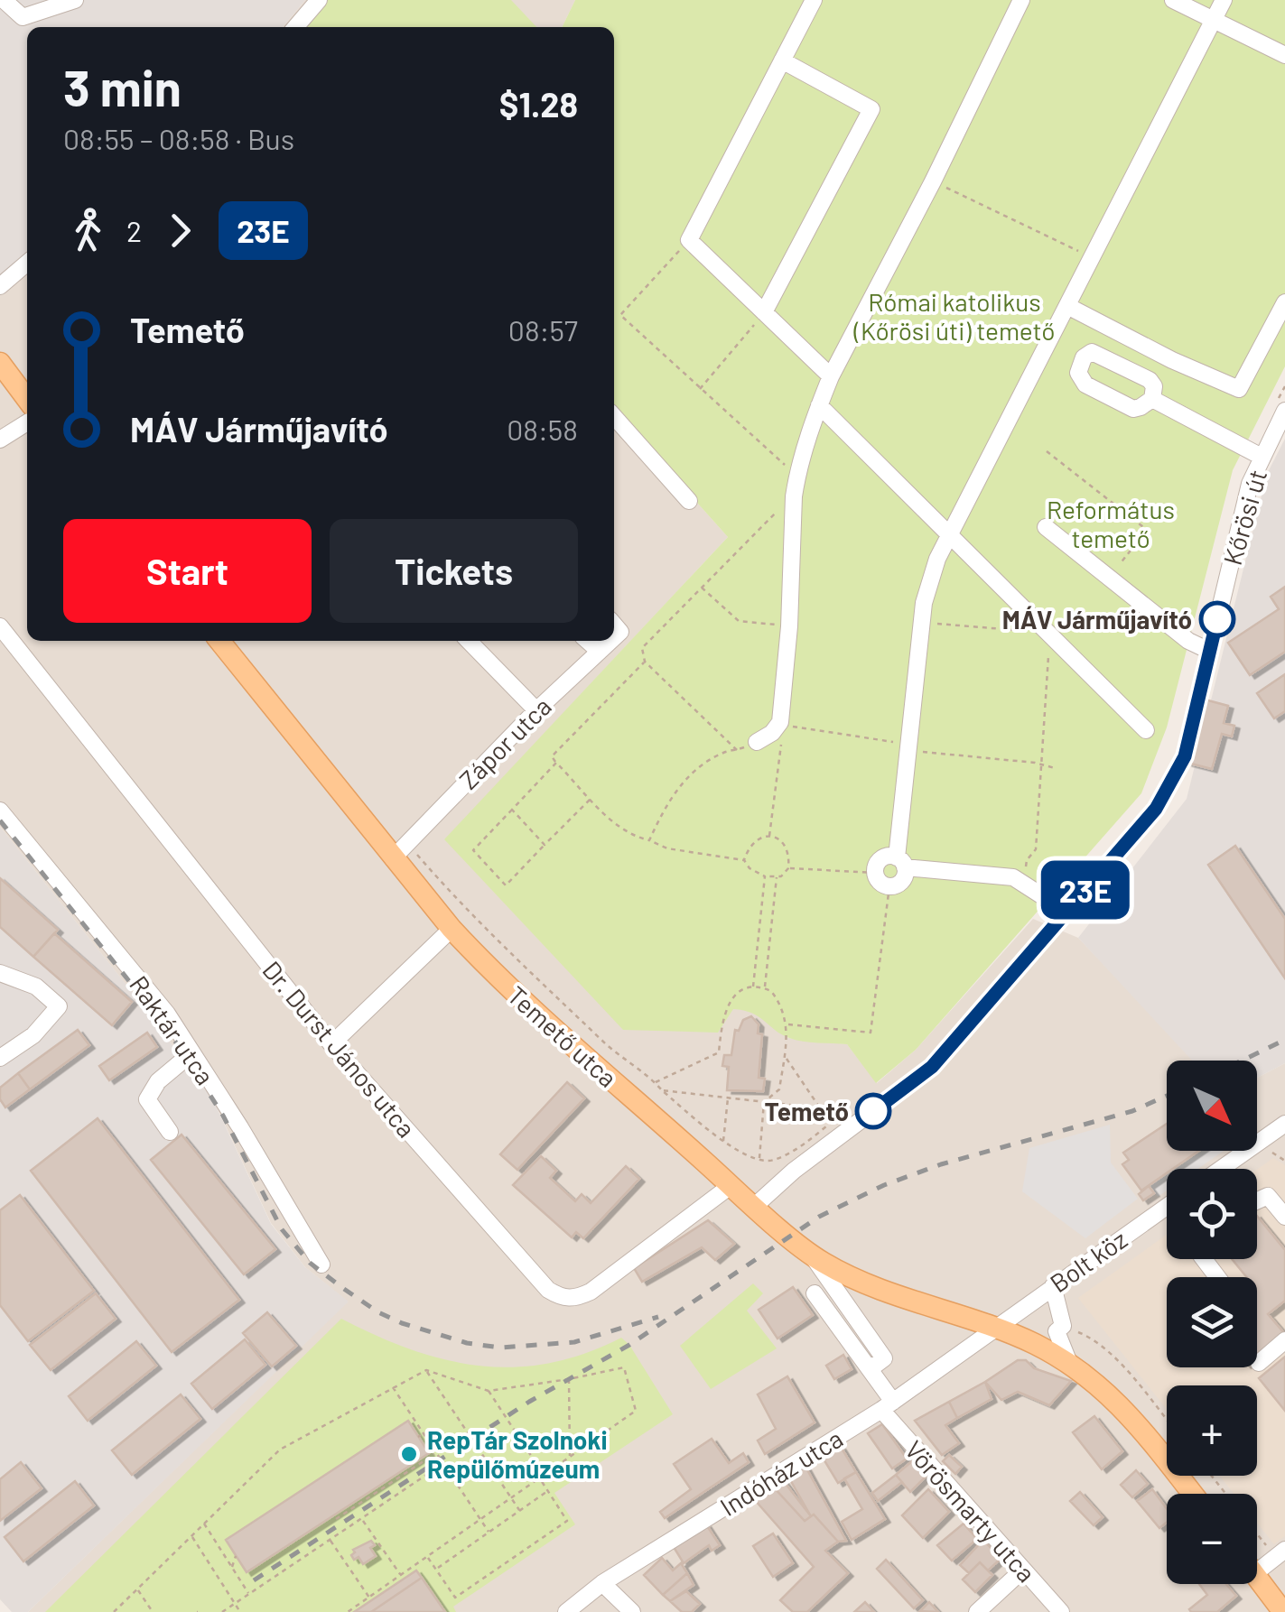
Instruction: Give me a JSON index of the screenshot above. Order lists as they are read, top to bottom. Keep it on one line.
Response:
{"streets":{"main road":["Temető utca"],"street":["Kőrösi út","Zápor utca","Raktár utca","Dr. Durst János utca","Bolt köz","Indóház utca","Vörösmarty utca"]},"crossings":[["Kőrösi út","Temető utca"],["Zápor utca","Temető utca"],["Temető utca","Dr. Durst János utca"],["Temető utca","Bolt köz"],["Temető utca","Indóház utca"],["Bolt köz","Indóház utca"],["Indóház utca","Vörösmarty utca"]],"parks":["Római katolikus (Kőrösi úti) temető","Református temető"],"places":["MÁV Járműjavító","Temető","RepTár Szolnoki Repülőmúzeum"],"lines":["bus line 23E"],"north":"bottom right","page":{"on_map":"23E","heading":["3 min","08:55 – 08:58 · Bus","$1.28"],"legs":["2","23E"],"list":[{"name":"Temető","value":"08:57"},{"name":"MÁV Járműjavító","value":"08:58"}],"buttons":["Start","Tickets"],"map_buttons":["+","−"]}}
